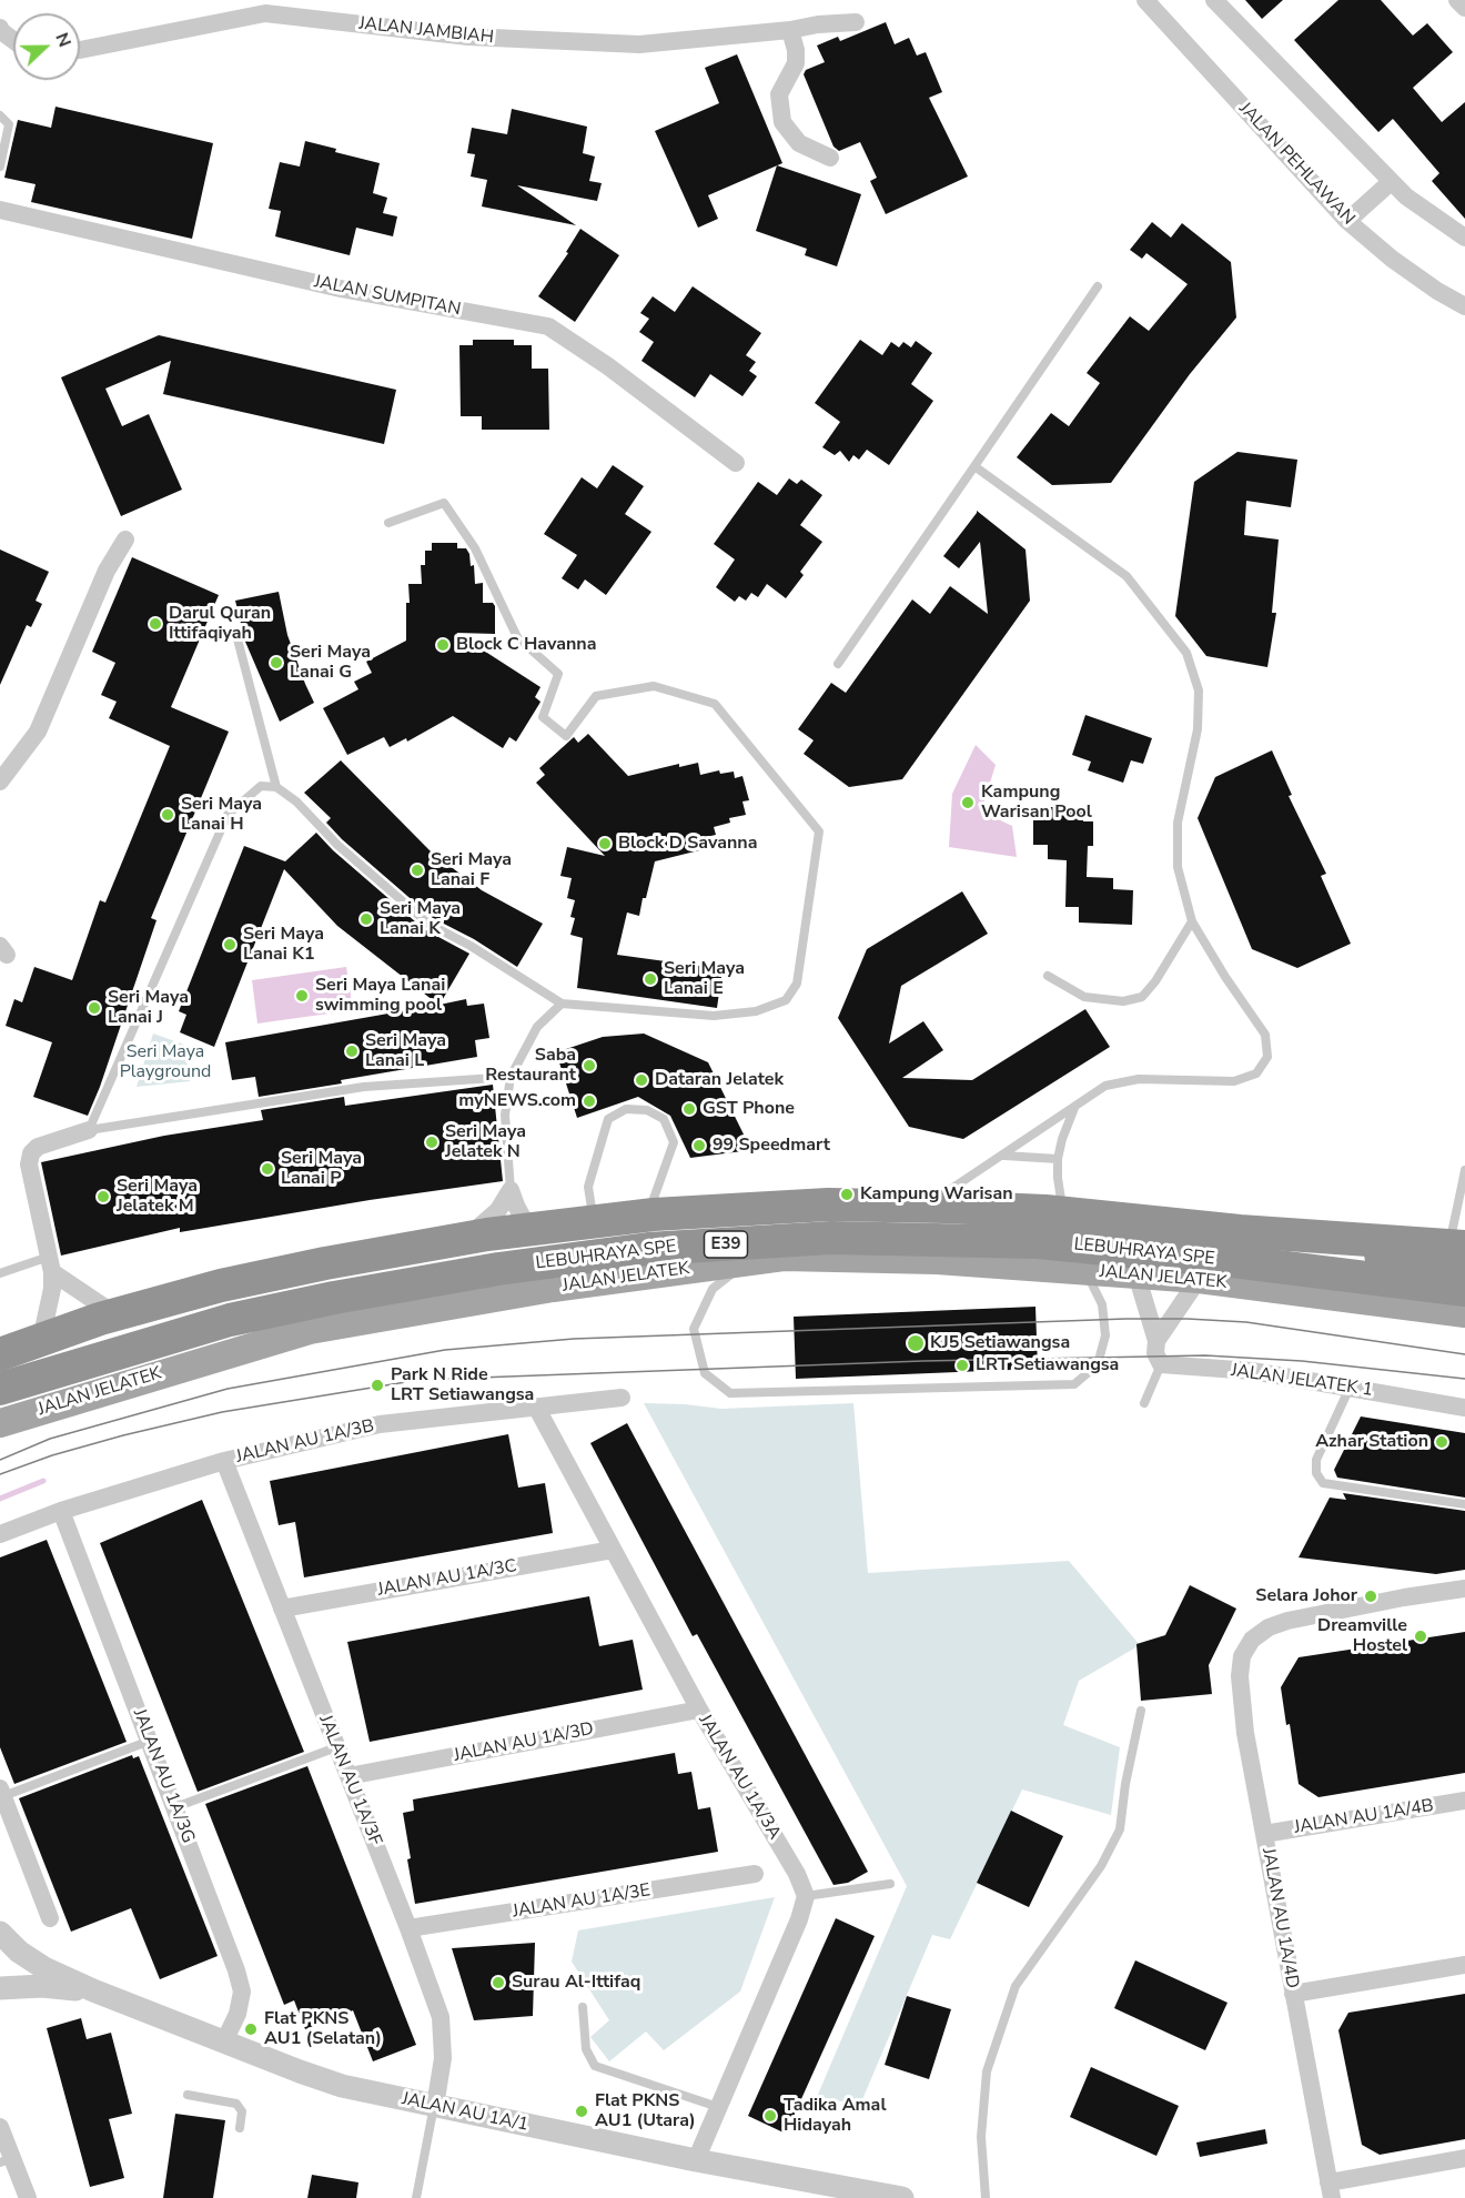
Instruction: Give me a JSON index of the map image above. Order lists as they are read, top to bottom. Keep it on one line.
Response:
{"streets":{"highway":["E39","LEBUHRAYA SPE"],"main road":["JALAN JELATEK"],"street":["JALAN JAMBIAH","JALAN PEHLAWAN","JALAN SUMPITAN","JALAN JELATEK 1","JALAN AU 1A/3B","JALAN AU 1A/3C","JALAN AU 1A/3D","JALAN AU 1A/3G","JALAN AU 1A/3A","JALAN AU 1A/3F","JALAN AU 1A/4B","JALAN AU 1A/3E","JALAN AU 1A/4D","JALAN AU 1A/1"]},"crossings":[["JALAN AU 1A/3B","JALAN AU 1A/3G"],["JALAN AU 1A/3B","JALAN AU 1A/3A"],["JALAN AU 1A/3B","JALAN AU 1A/3F"],["JALAN AU 1A/3C","JALAN AU 1A/3A"],["JALAN AU 1A/3C","JALAN AU 1A/3F"],["JALAN AU 1A/3D","JALAN AU 1A/3A"],["JALAN AU 1A/3D","JALAN AU 1A/3F"],["JALAN AU 1A/3G","JALAN AU 1A/1"],["JALAN AU 1A/3F","JALAN AU 1A/3E"],["JALAN AU 1A/3F","JALAN AU 1A/1"],["JALAN AU 1A/4B","JALAN AU 1A/4D"]],"parks":["Seri Maya Playground"],"places":["Darul Quran Ittifaqiyah","Block C Havanna","Seri Maya Lanai G","Kampung Warisan Pool","Seri Maya Lanai H","Block D Savanna","Seri Maya Lanai F","Seri Maya Lanai K","Seri Maya Lanai K1","Seri Maya Lanai E","Seri Maya Lanai swimming pool","Seri Maya Lanai J","Seri Maya Lanai L","Saba Restaurant","Dataran Jelatek","myNEWS.com","GST Phone","Seri Maya Jelatek N","99 Speedmart","Seri Maya Lanai P","Kampung Warisan","Seri Maya Jelatek M","KJ5 Setiawangsa","LRT Setiawangsa","Park N Ride LRT Setiawangsa","Azhar Station","Selara Johor","Dreamville Hostel","Surau Al-Ittifaq","Flat PKNS AU1 (Selatan)","Flat PKNS AU1 (Utara)","Tadika Amal Hidayah"],"north":"right"}
